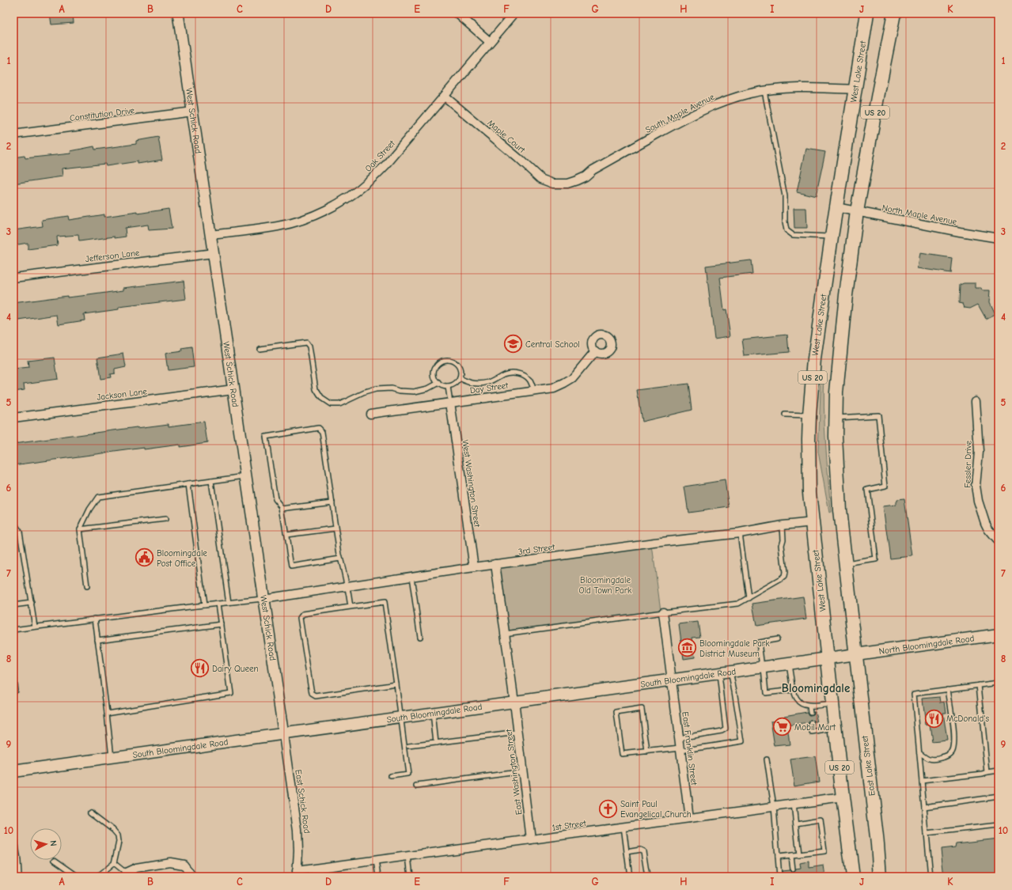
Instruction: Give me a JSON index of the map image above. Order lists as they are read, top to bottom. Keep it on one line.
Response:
{"streets":{"main road":["West Lake Street","US 20","North Bloomingdale Road","South Bloomingdale Road","East Lake Street"],"street":["South Maple Avenue","Constitution Drive","West Schick Road","Maple Court","Oak Street","North Maple Avenue","Jefferson Lane","Day Street","Jackson Lane","Fessler Drive","West Washington Street","3rd Street","East Franklin Street","East Washington Street","East Schick Road","1st Street"]},"crossings":[["West Lake Street","US 20"],["West Lake Street","South Maple Avenue"],["West Lake Street","North Maple Avenue"],["West Lake Street","3rd Street"],["West Lake Street","South Bloomingdale Road"],["US 20","North Maple Avenue"],["US 20","North Bloomingdale Road"],["US 20","South Bloomingdale Road"],["US 20","East Lake Street"],["US 20","1st Street"],["South Maple Avenue","Maple Court"],["Constitution Drive","West Schick Road"],["West Schick Road","Oak Street"],["West Schick Road","Jefferson Lane"],["West Schick Road","Jackson Lane"],["West Schick Road","3rd Street"],["West Schick Road","South Bloomingdale Road"],["West Schick Road","East Schick Road"],["Maple Court","Oak Street"],["Day Street","West Washington Street"],["West Washington Street","3rd Street"],["North Bloomingdale Road","South Bloomingdale Road"],["North Bloomingdale Road","East Lake Street"],["South Bloomingdale Road","East Franklin Street"],["South Bloomingdale Road","East Lake Street"],["South Bloomingdale Road","East Washington Street"],["South Bloomingdale Road","East Schick Road"],["East Franklin Street","1st Street"],["East Washington Street","1st Street"],["East Schick Road","1st Street"]],"districts":["Bloomingdale"],"parks":["Bloomingdale Old Town Park"],"places":{"school or university":["Central School"],"public building":["Bloomingdale Post Office"],"museum":["Bloomingdale Park District Museum"],"restaurant":["Dairy Queen","McDonald's"],"supermarket":["Mobil Mart"],"church":["Saint Paul Evangelical Church"]},"north":"right","grid":{"columns":["A","B","C","D","E","F","G","H","I","J","K"],"rows":["1","2","3","4","5","6","7","8","9","10"]}}
